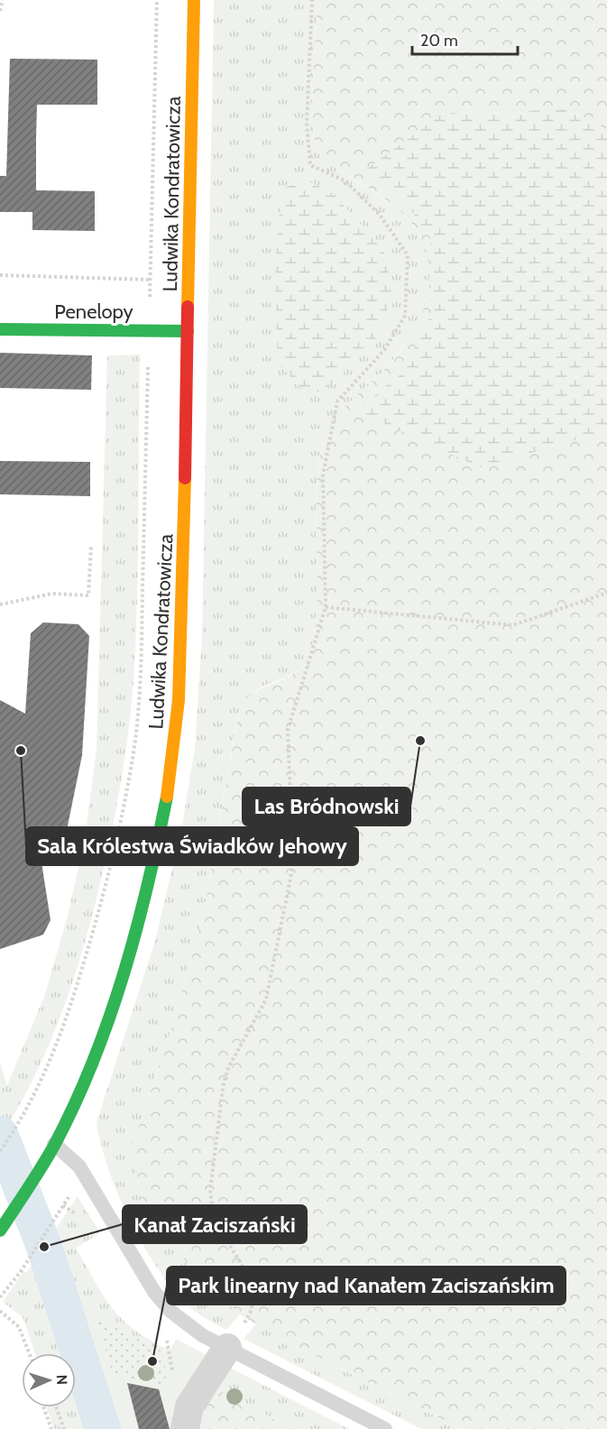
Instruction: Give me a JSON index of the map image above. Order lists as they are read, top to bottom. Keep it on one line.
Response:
{"streets":{"main road":["Ludwika Kondratowicza","Penelopy"]},"crossings":[["Ludwika Kondratowicza","Penelopy"]],"places":["Las Bródnowski","Sala Królestwa Świadków Jehowy","Kanał Zaciszański","Park linearny nad Kanałem Zaciszańskim"],"scale_bar":"20 m","north":"right"}
